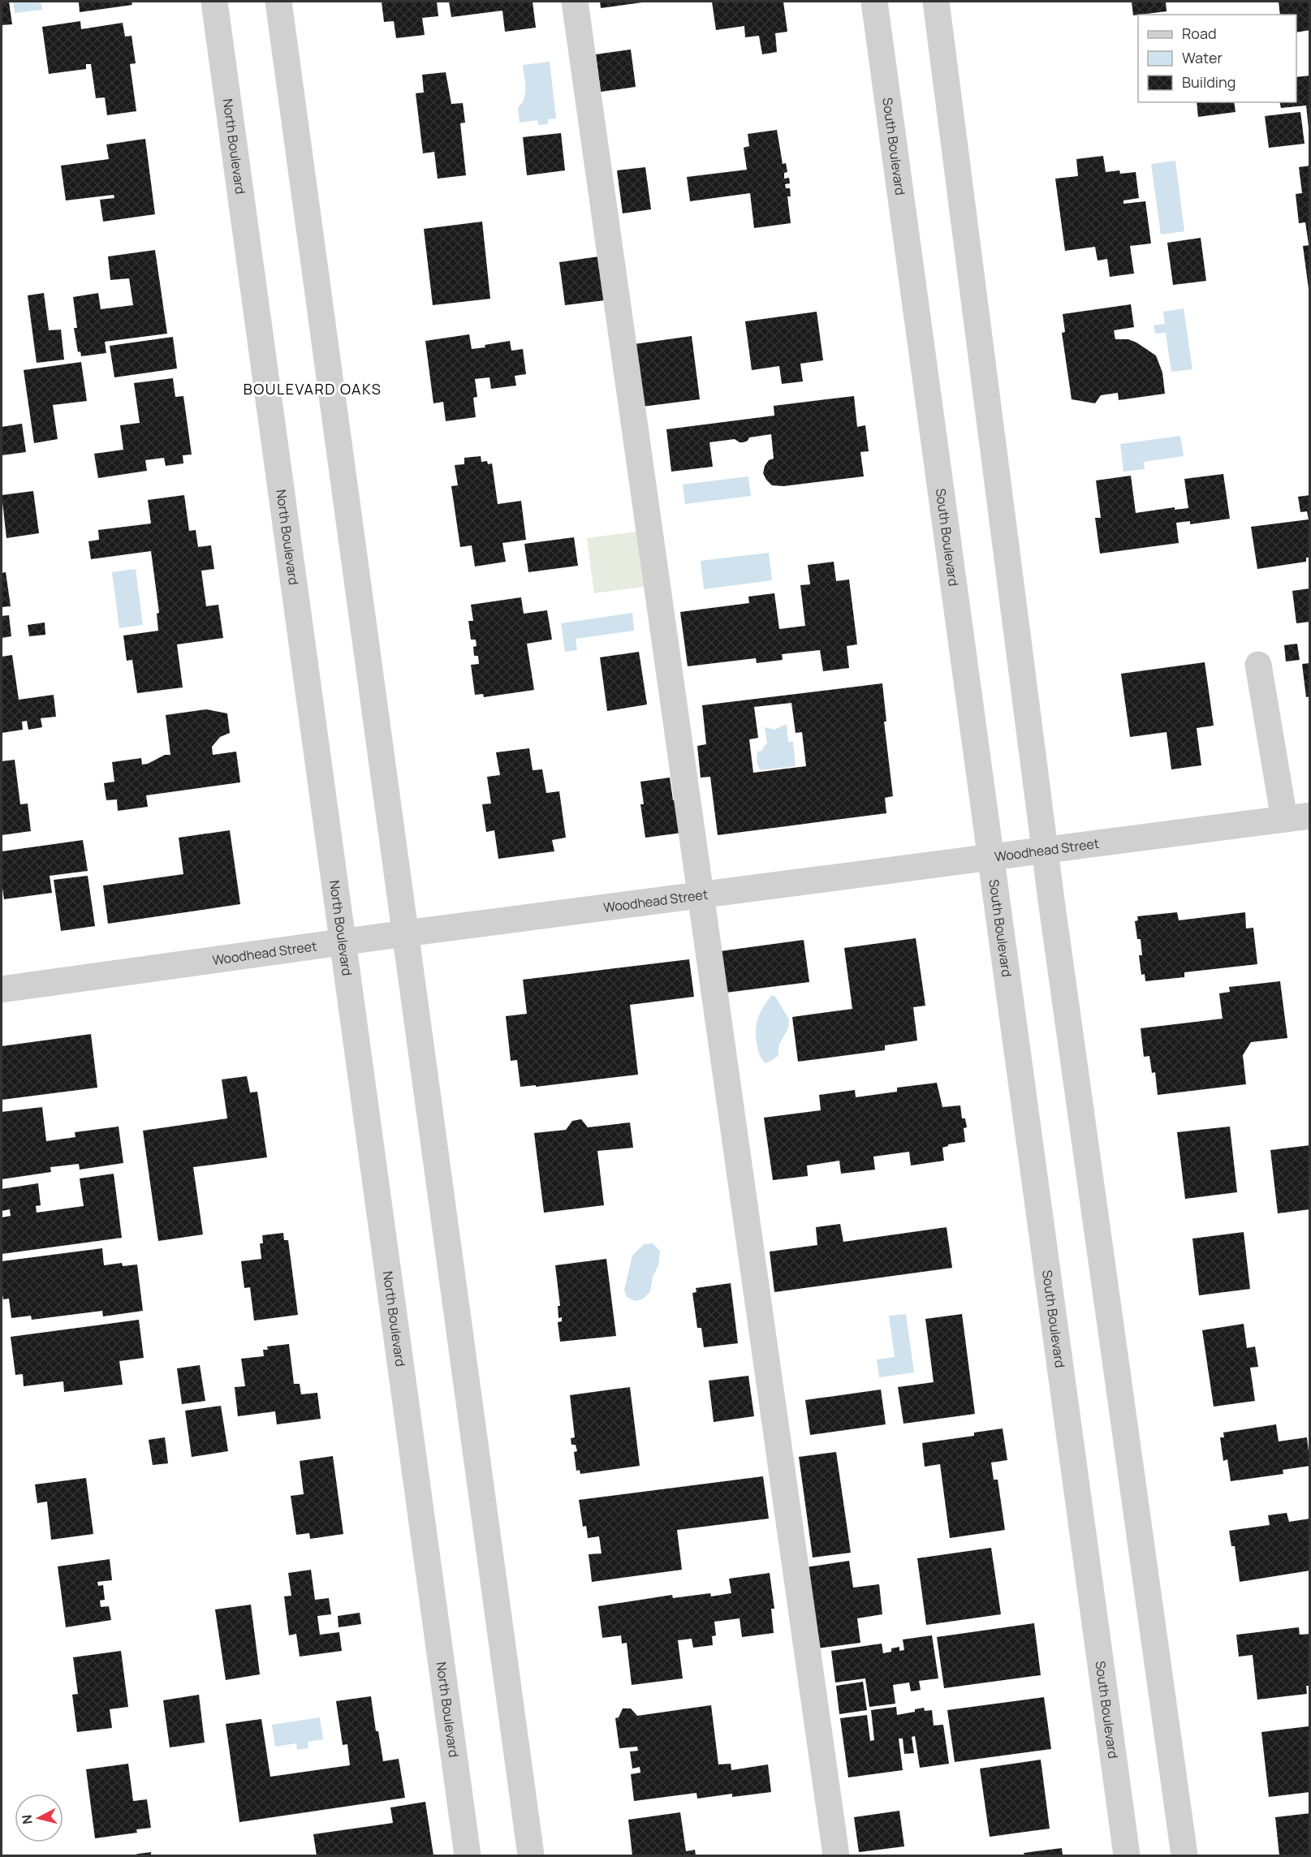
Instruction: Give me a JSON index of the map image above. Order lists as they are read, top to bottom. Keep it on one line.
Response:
{"streets":{"street":["North Boulevard","South Boulevard","Woodhead Street"]},"crossings":[["North Boulevard","Woodhead Street"],["South Boulevard","Woodhead Street"]],"districts":["BOULEVARD OAKS"],"legend":["Road","Water","Building"],"north":"left"}
